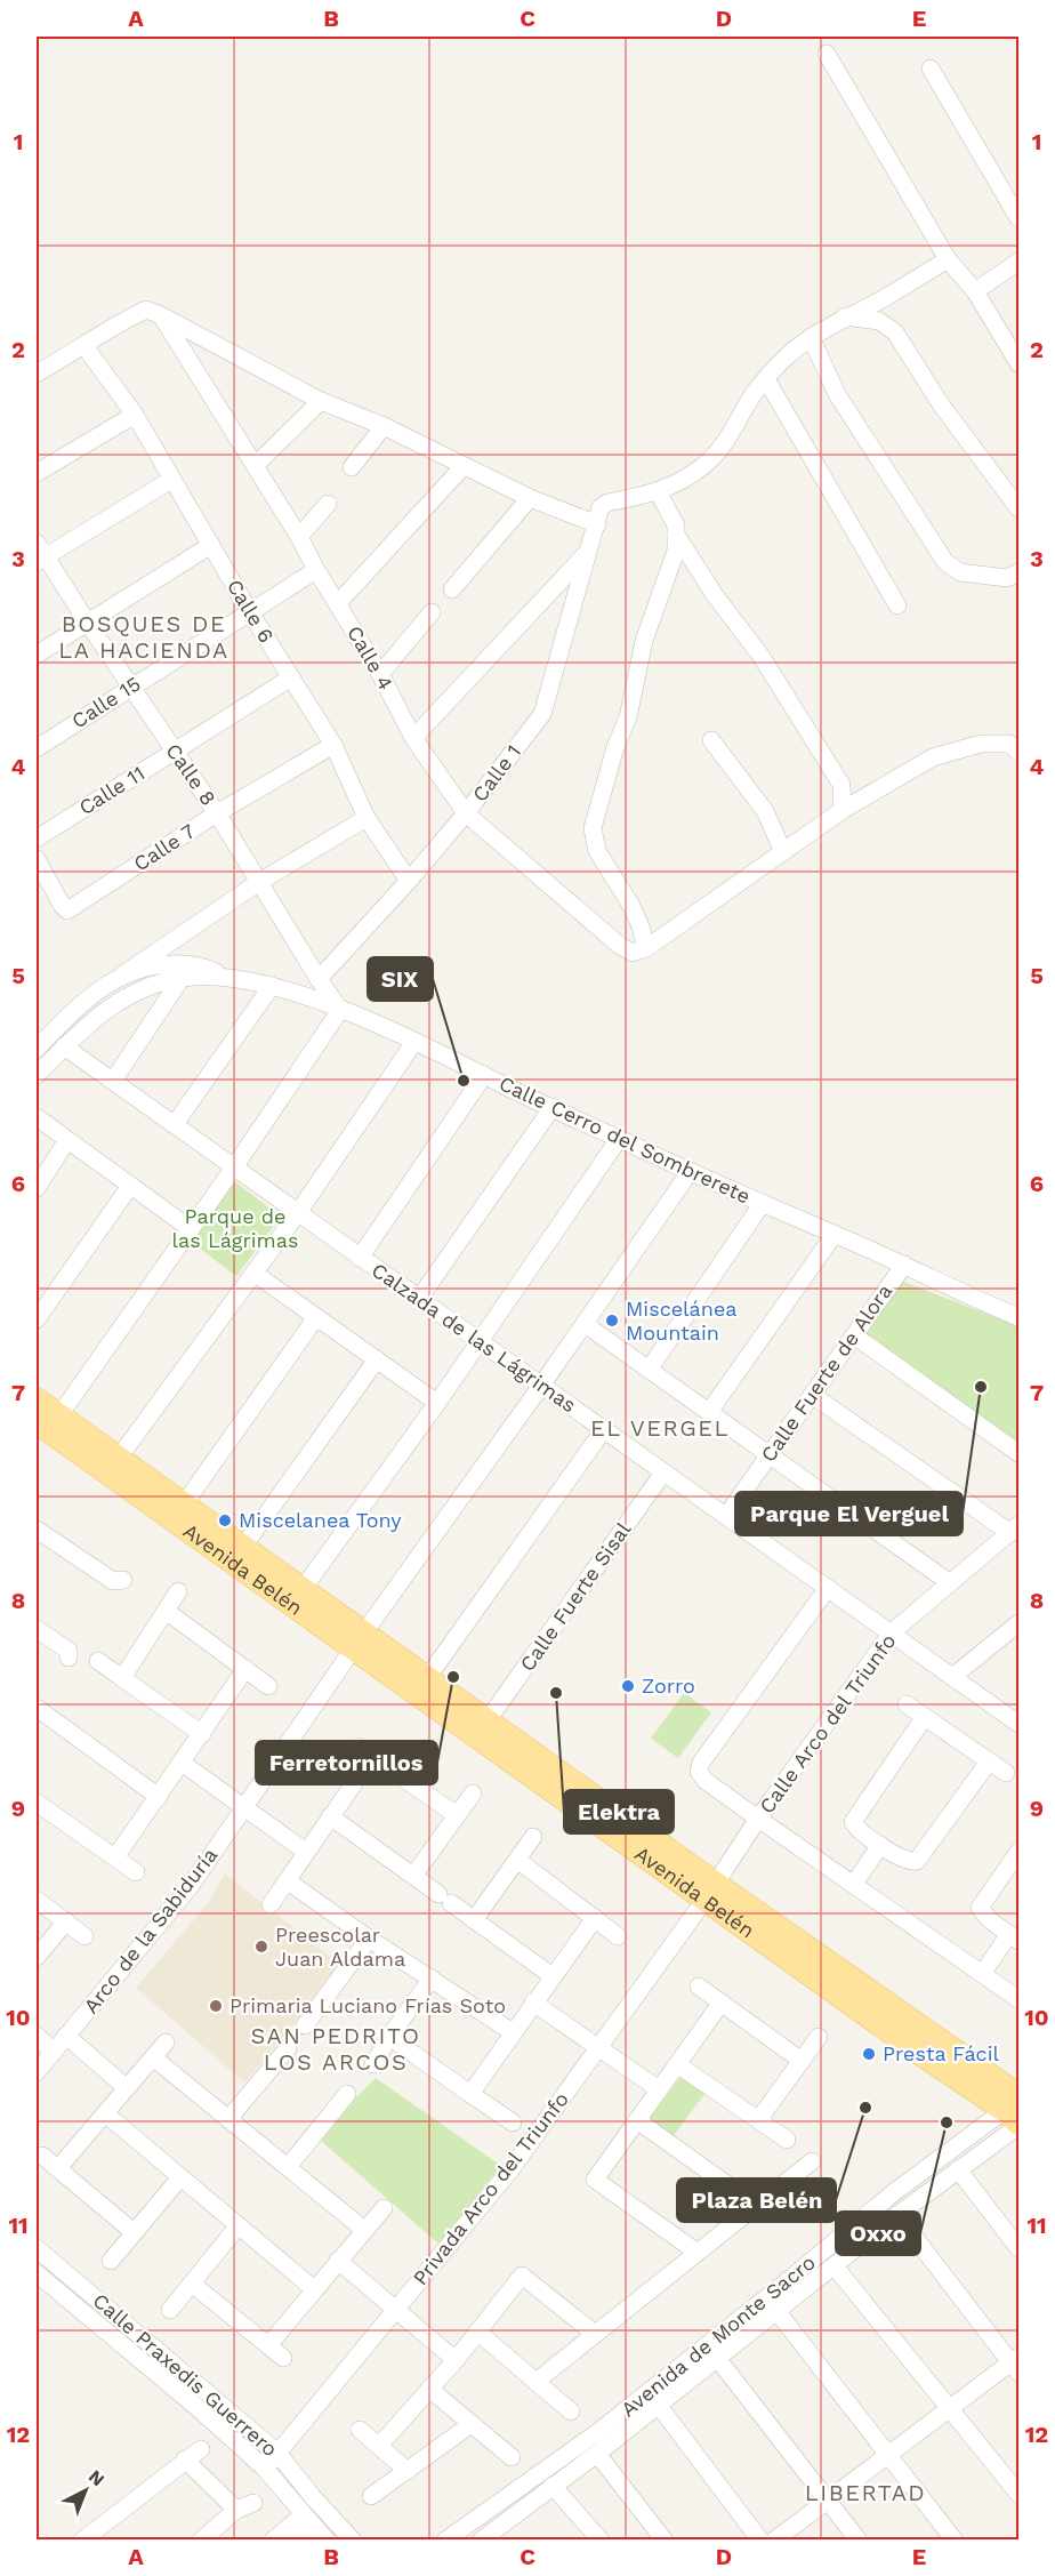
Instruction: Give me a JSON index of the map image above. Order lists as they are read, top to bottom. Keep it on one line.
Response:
{"streets":{"main road":["Avenida Belén"],"street":["Calle 6","Calle 4","Calle 15","Calle 1","Calle 8","Calle 11","Calle 7","Calle Cerro del Sombrerete","Calzada de las Lágrimas","Calle Fuerte de Alora","Calle Fuerte Sisal","Calle Arco del Triunfo","Arco de la Sabiduría","Privada Arco del Triunfo","Avenida de Monte Sacro","Calle Praxedis Guerrero"]},"crossings":[["Calle 6","Calle 15"],["Calle 6","Calle 1"],["Calle 6","Calle 11"],["Calle 6","Calle 7"],["Calle 4","Calle 15"],["Calle 4","Calle 1"],["Calle 15","Calle 8"],["Calle 1","Calle 8"],["Calle 8","Calle 11"],["Calle 8","Calle 7"],["Calle 8","Calle Cerro del Sombrerete"],["Calle Cerro del Sombrerete","Calzada de las Lágrimas"],["Calle Cerro del Sombrerete","Calle Fuerte de Alora"],["Calle Cerro del Sombrerete","Arco de la Sabiduría"],["Calzada de las Lágrimas","Calle Fuerte de Alora"],["Calzada de las Lágrimas","Calle Fuerte Sisal"],["Calzada de las Lágrimas","Calle Arco del Triunfo"],["Calzada de las Lágrimas","Arco de la Sabiduría"],["Avenida Belén","Calle Fuerte Sisal"],["Avenida Belén","Calle Arco del Triunfo"],["Avenida Belén","Arco de la Sabiduría"],["Avenida Belén","Privada Arco del Triunfo"],["Avenida Belén","Avenida de Monte Sacro"],["Calle Arco del Triunfo","Privada Arco del Triunfo"],["Privada Arco del Triunfo","Calle Praxedis Guerrero"]],"districts":["BOSQUES DE LA HACIENDA","EL VERGEL","SAN PEDRITO LOS ARCOS","LIBERTAD"],"parks":["Parque de las Lágrimas"],"places":["SIX","Miscelánea Mountain","Parque El Verguel","Miscelanea Tony","Ferretornillos","Zorro","Elektra","Preescolar Juan Aldama","Primaria Luciano Frías Soto","Presta Fácil","Plaza Belén","Oxxo"],"north":"top right","grid":{"columns":["A","B","C","D","E"],"rows":["1","2","3","4","5","6","7","8","9","10","11","12"]}}
